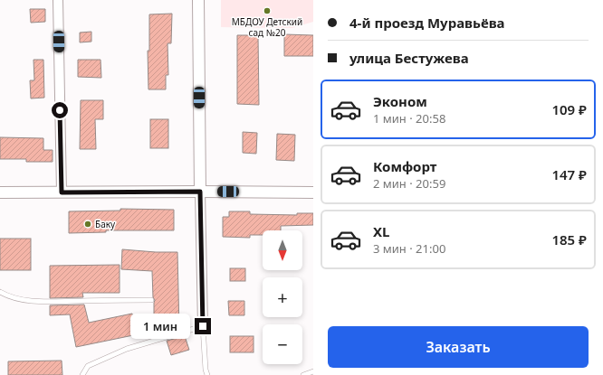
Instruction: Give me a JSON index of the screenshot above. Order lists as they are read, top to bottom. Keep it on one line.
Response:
{"places":["МБДОУ Детский сад №20","Баку"],"north":"bottom","page":{"banner":["4-й проезд Муравьёва","улица Бестужева"],"list":[{"name":"Эконом","note":"1 мин · 20:58","value":"109 ₽"},{"name":"Комфорт","note":"2 мин · 20:59","value":"147 ₽"},{"name":"XL","note":"3 мин · 21:00","value":"185 ₽"}],"map_buttons":["+","−"],"bubble":"1 мин","buttons":"Заказать"}}
